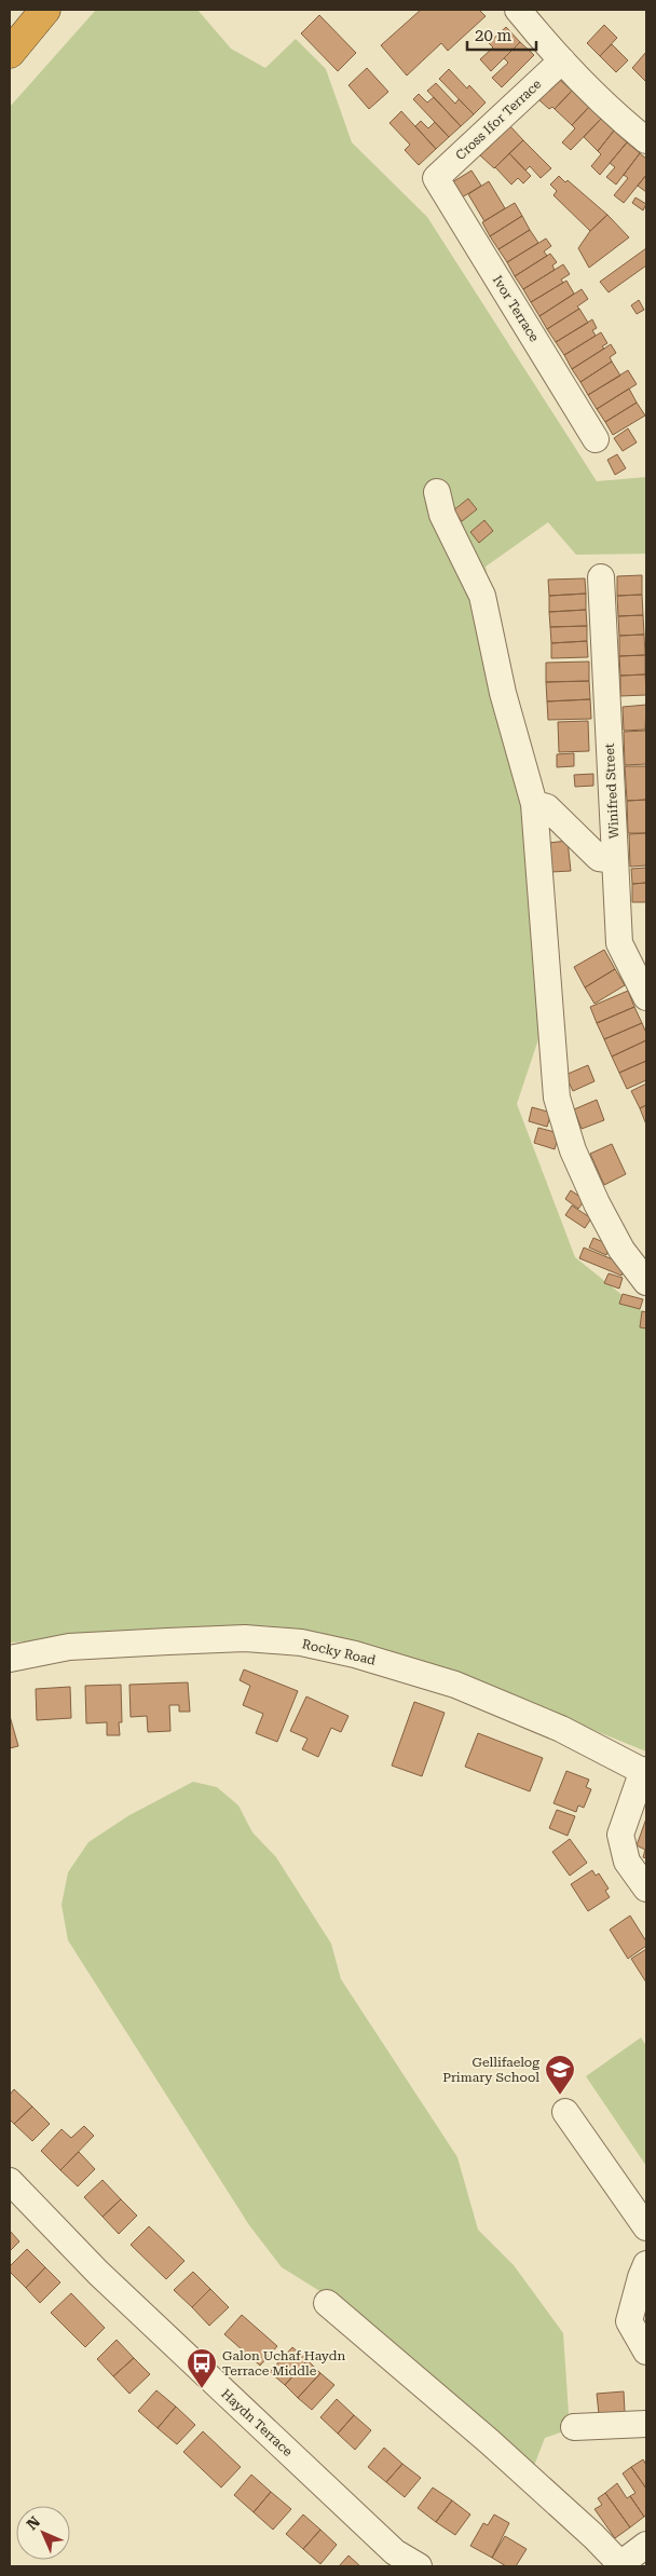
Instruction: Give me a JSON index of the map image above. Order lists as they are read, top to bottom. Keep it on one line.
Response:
{"streets":{"street":["Cross Ifor Terrace","Ivor Terrace","Winifred Street","Rocky Road","Haydn Terrace"]},"crossings":[["Cross Ifor Terrace","Ivor Terrace"]],"places":{"school or university":["Gellifaelog Primary School"],"bus stop":["Galon Uchaf Haydn Terrace Middle"]},"scale_bar":"20 m","north":"top left"}
